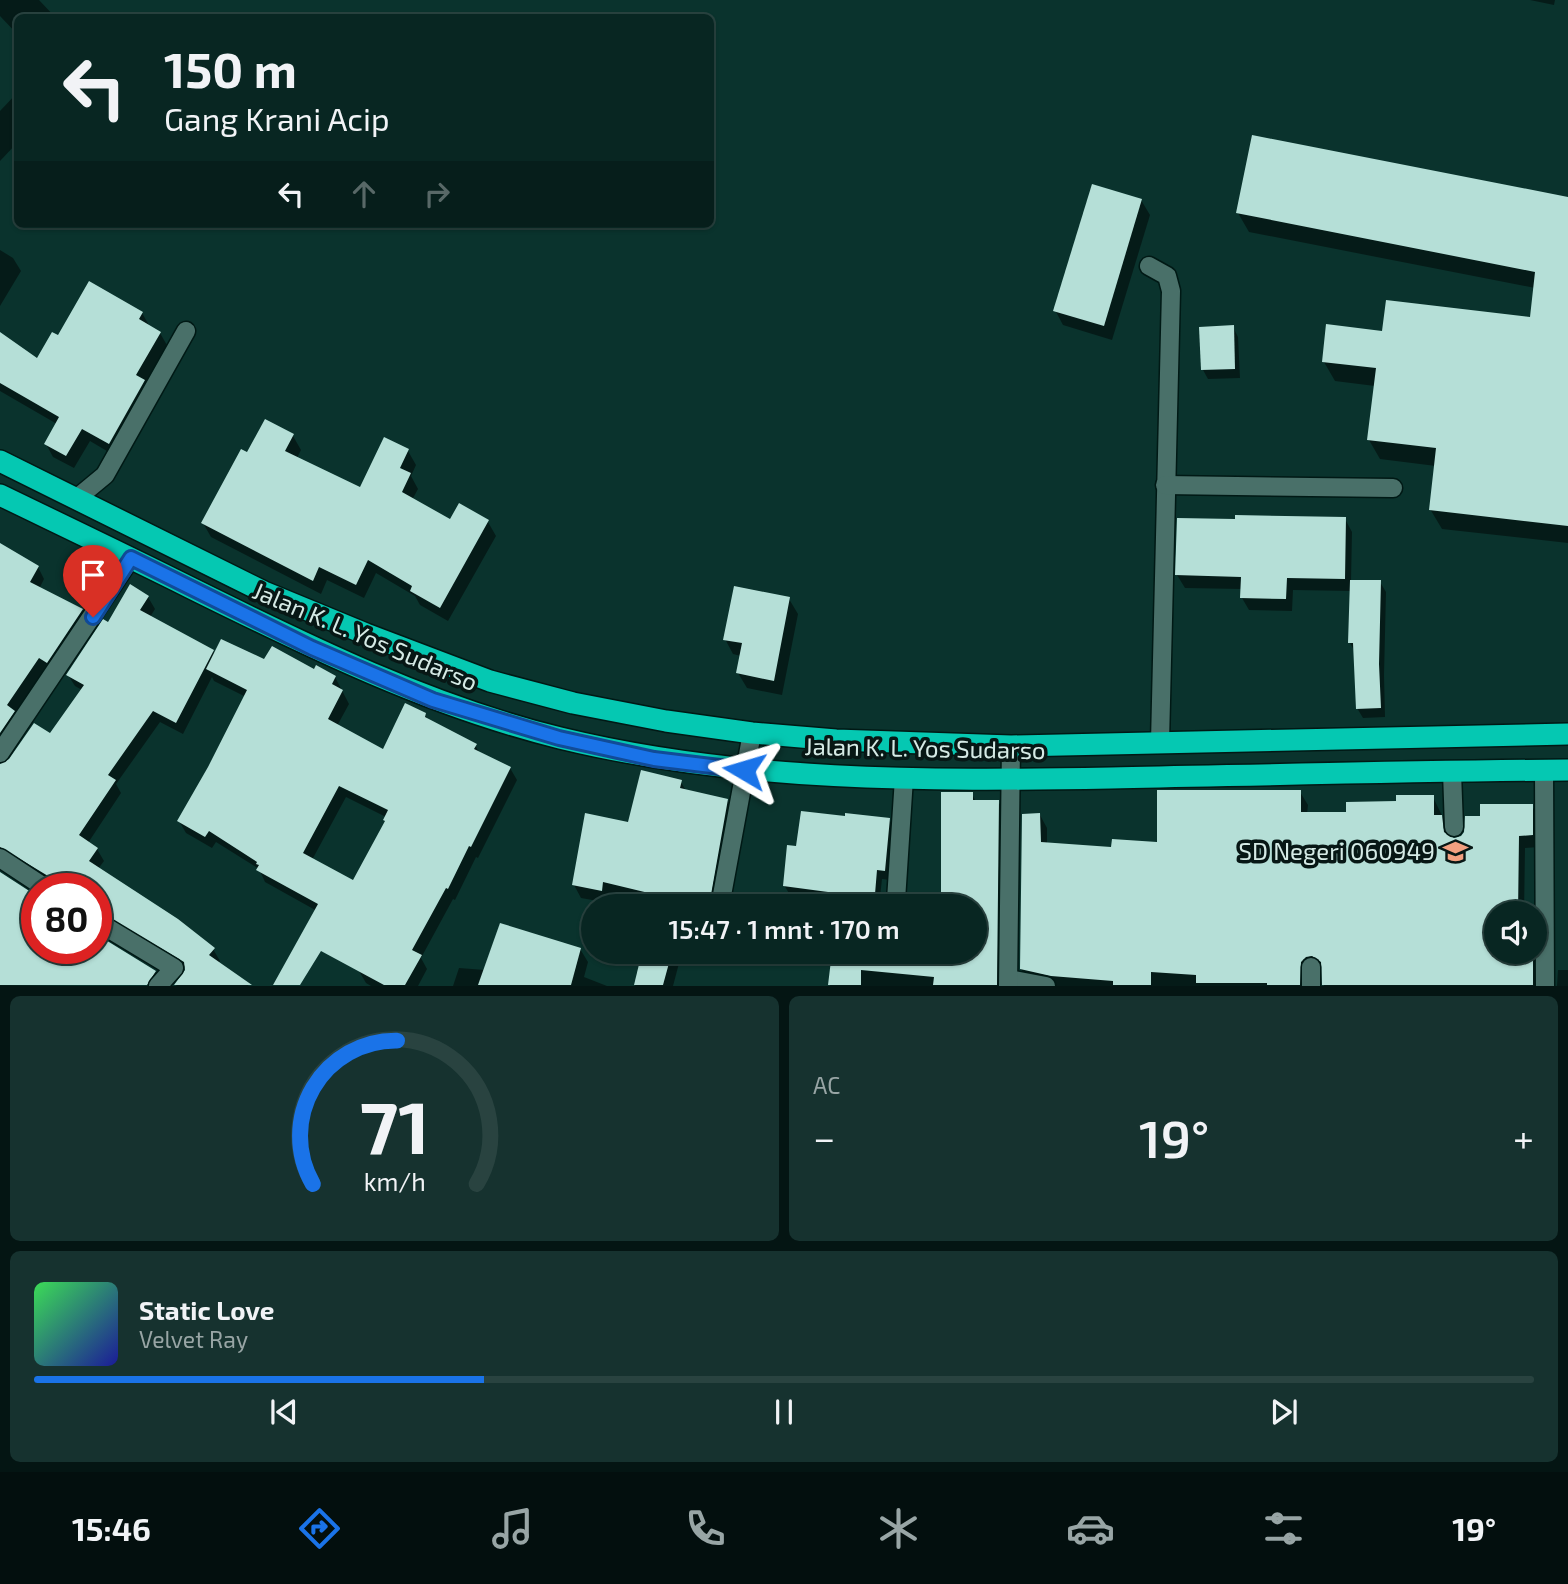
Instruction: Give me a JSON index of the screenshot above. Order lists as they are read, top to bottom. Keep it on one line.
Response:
{"streets":{"highway":["Jalan K. L. Yos Sudarso"]},"places":{"school or university":["SD Negeri 060949"]},"page":{"turn":["150 m","Gang Krani Acip"],"limit":"80","trip":"15:47 · 1 mnt · 170 m","tile":"AC","heat":["−","19°","+"],"song":["Static Love","Velvet Ray"],"tabs":["15:46","19°"],"gauge":["71","km/h"]}}
